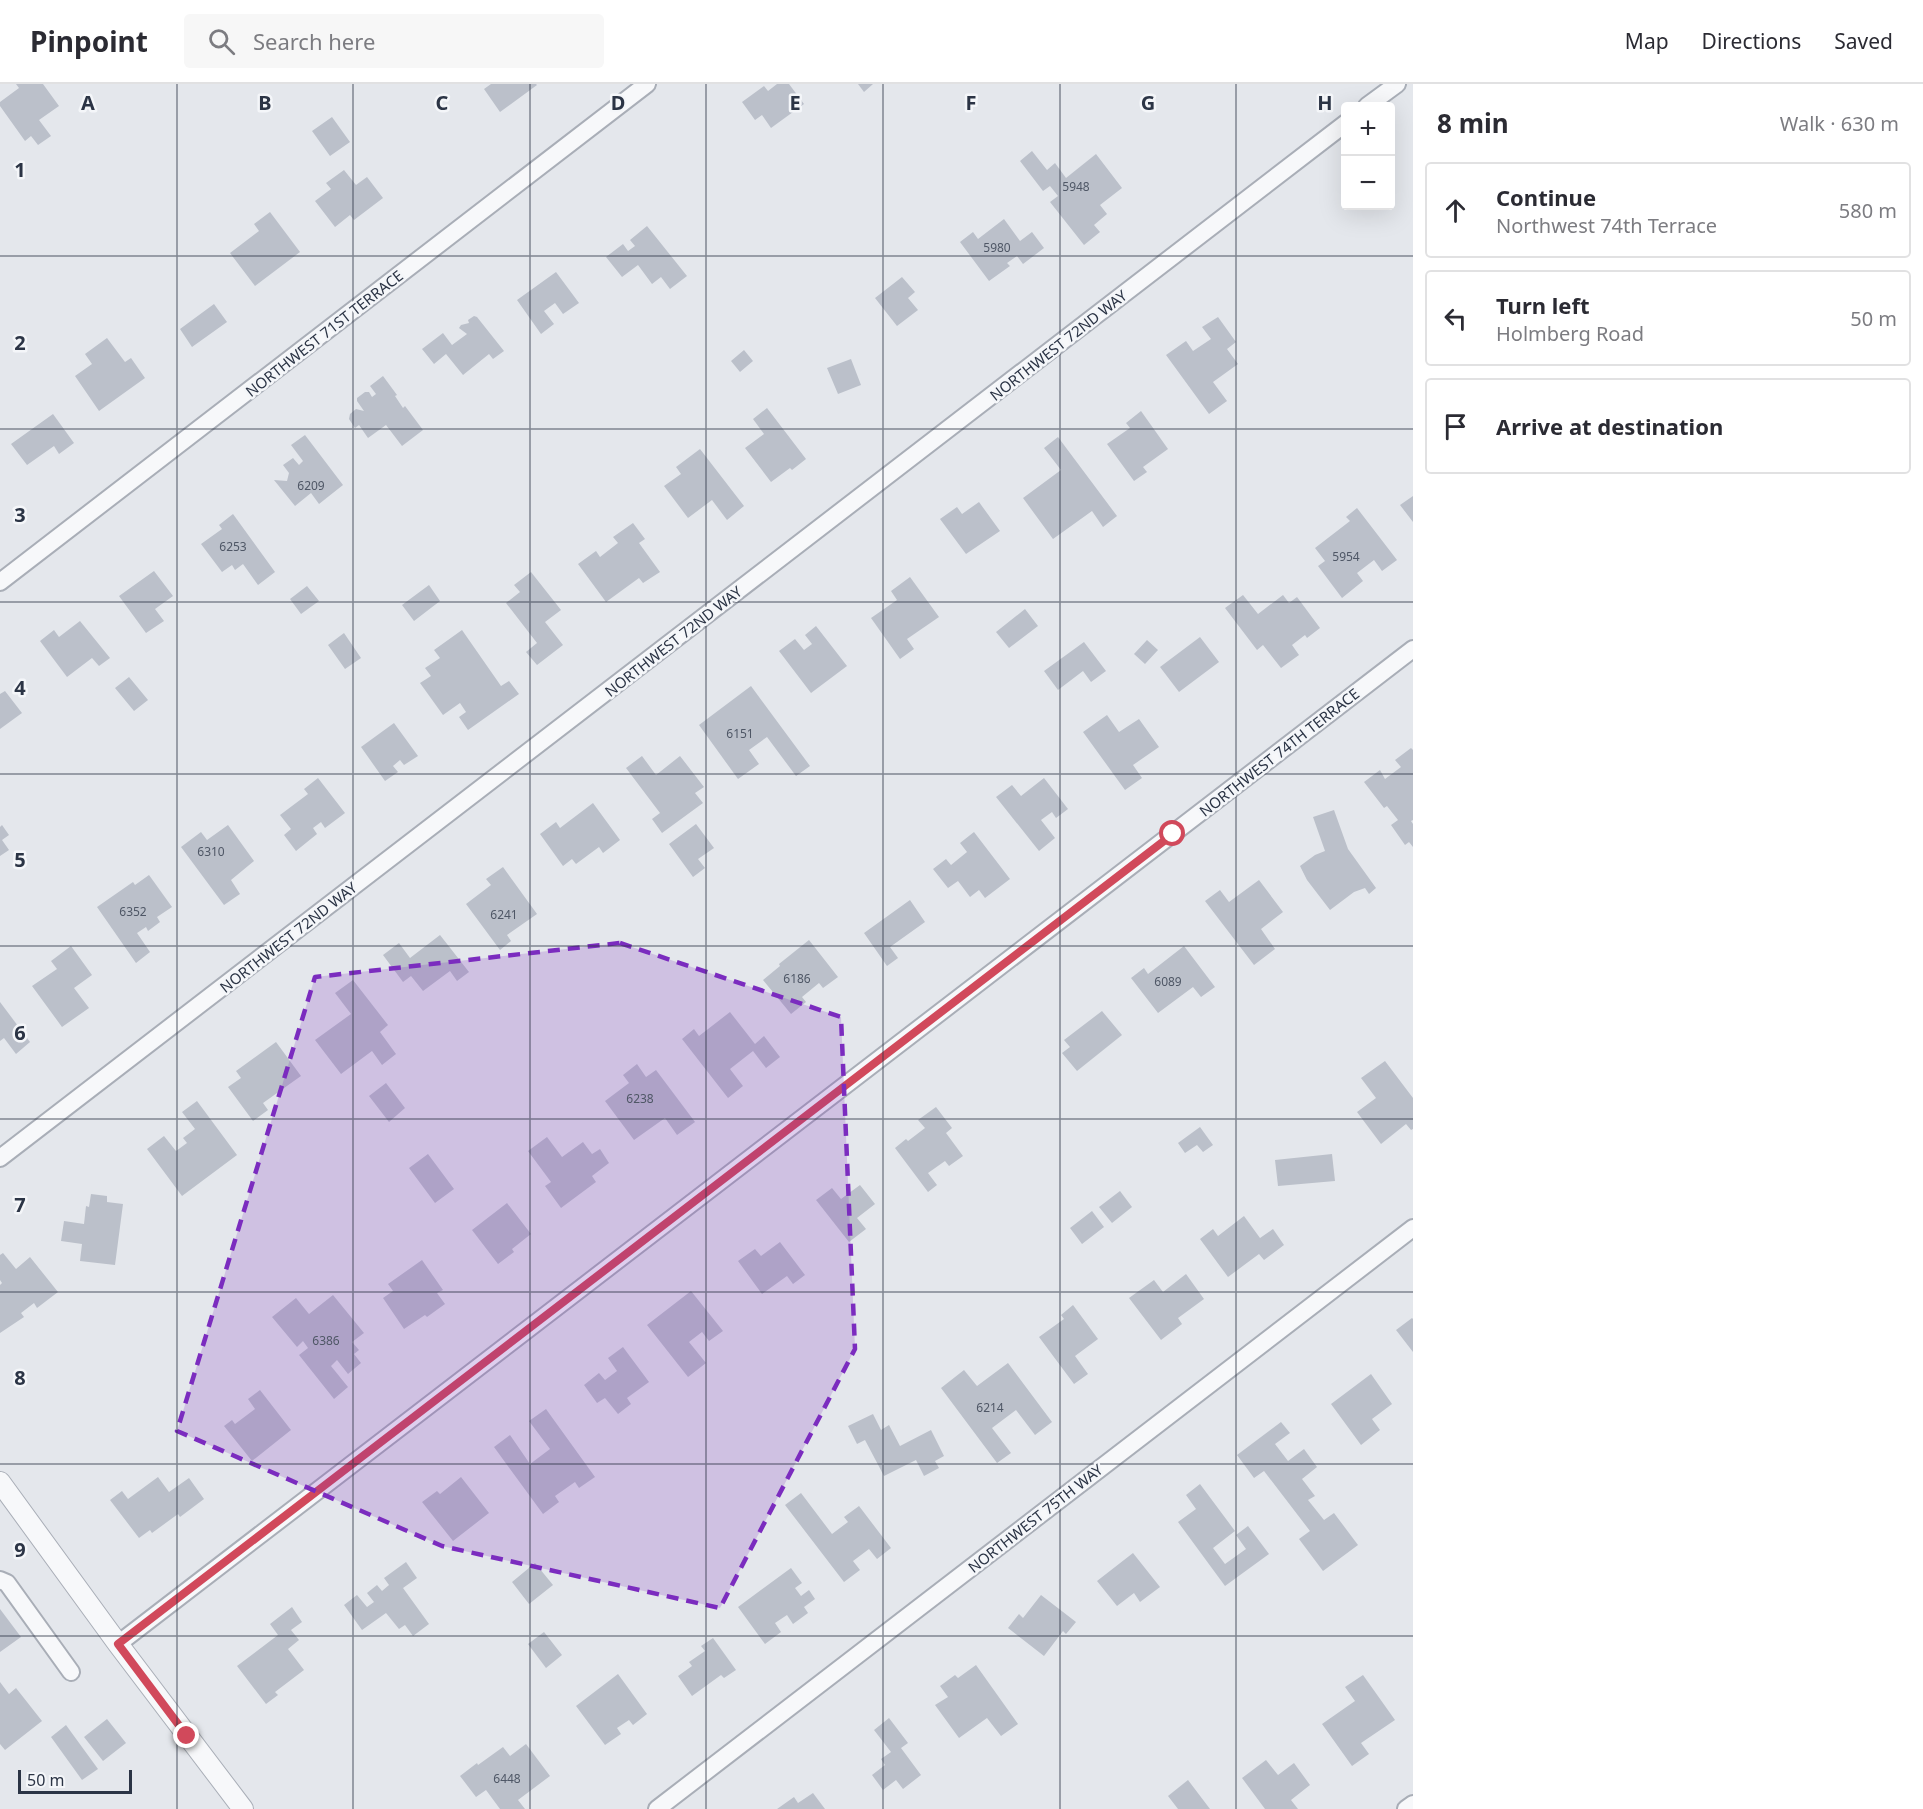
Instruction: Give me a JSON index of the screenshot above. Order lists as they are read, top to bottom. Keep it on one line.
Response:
{"streets":{"street":["NORTHWEST 71ST TERRACE","NORTHWEST 72ND WAY","NORTHWEST 74TH TERRACE","NORTHWEST 75TH WAY"]},"house_numbers":["5948","5980","6209","6253","5954","6151","6310","6352","6241","6186","6089","6238","6386","6214","6448"],"scale_bar":"50 m","page":{"header":"Pinpoint","search":"Search here","nav":["Map","Directions","Saved"],"heading":["8 min","Walk · 630 m"],"map_buttons":["+","−"],"list":[["Continue","Northwest 74th Terrace","580 m"],["Turn left","Holmberg Road","50 m"],"Arrive at destination"],"scale":"50 m"},"grid":{"columns":["A","B","C","D","E","F","G","H"],"rows":["1","2","3","4","5","6","7","8","9"]}}
